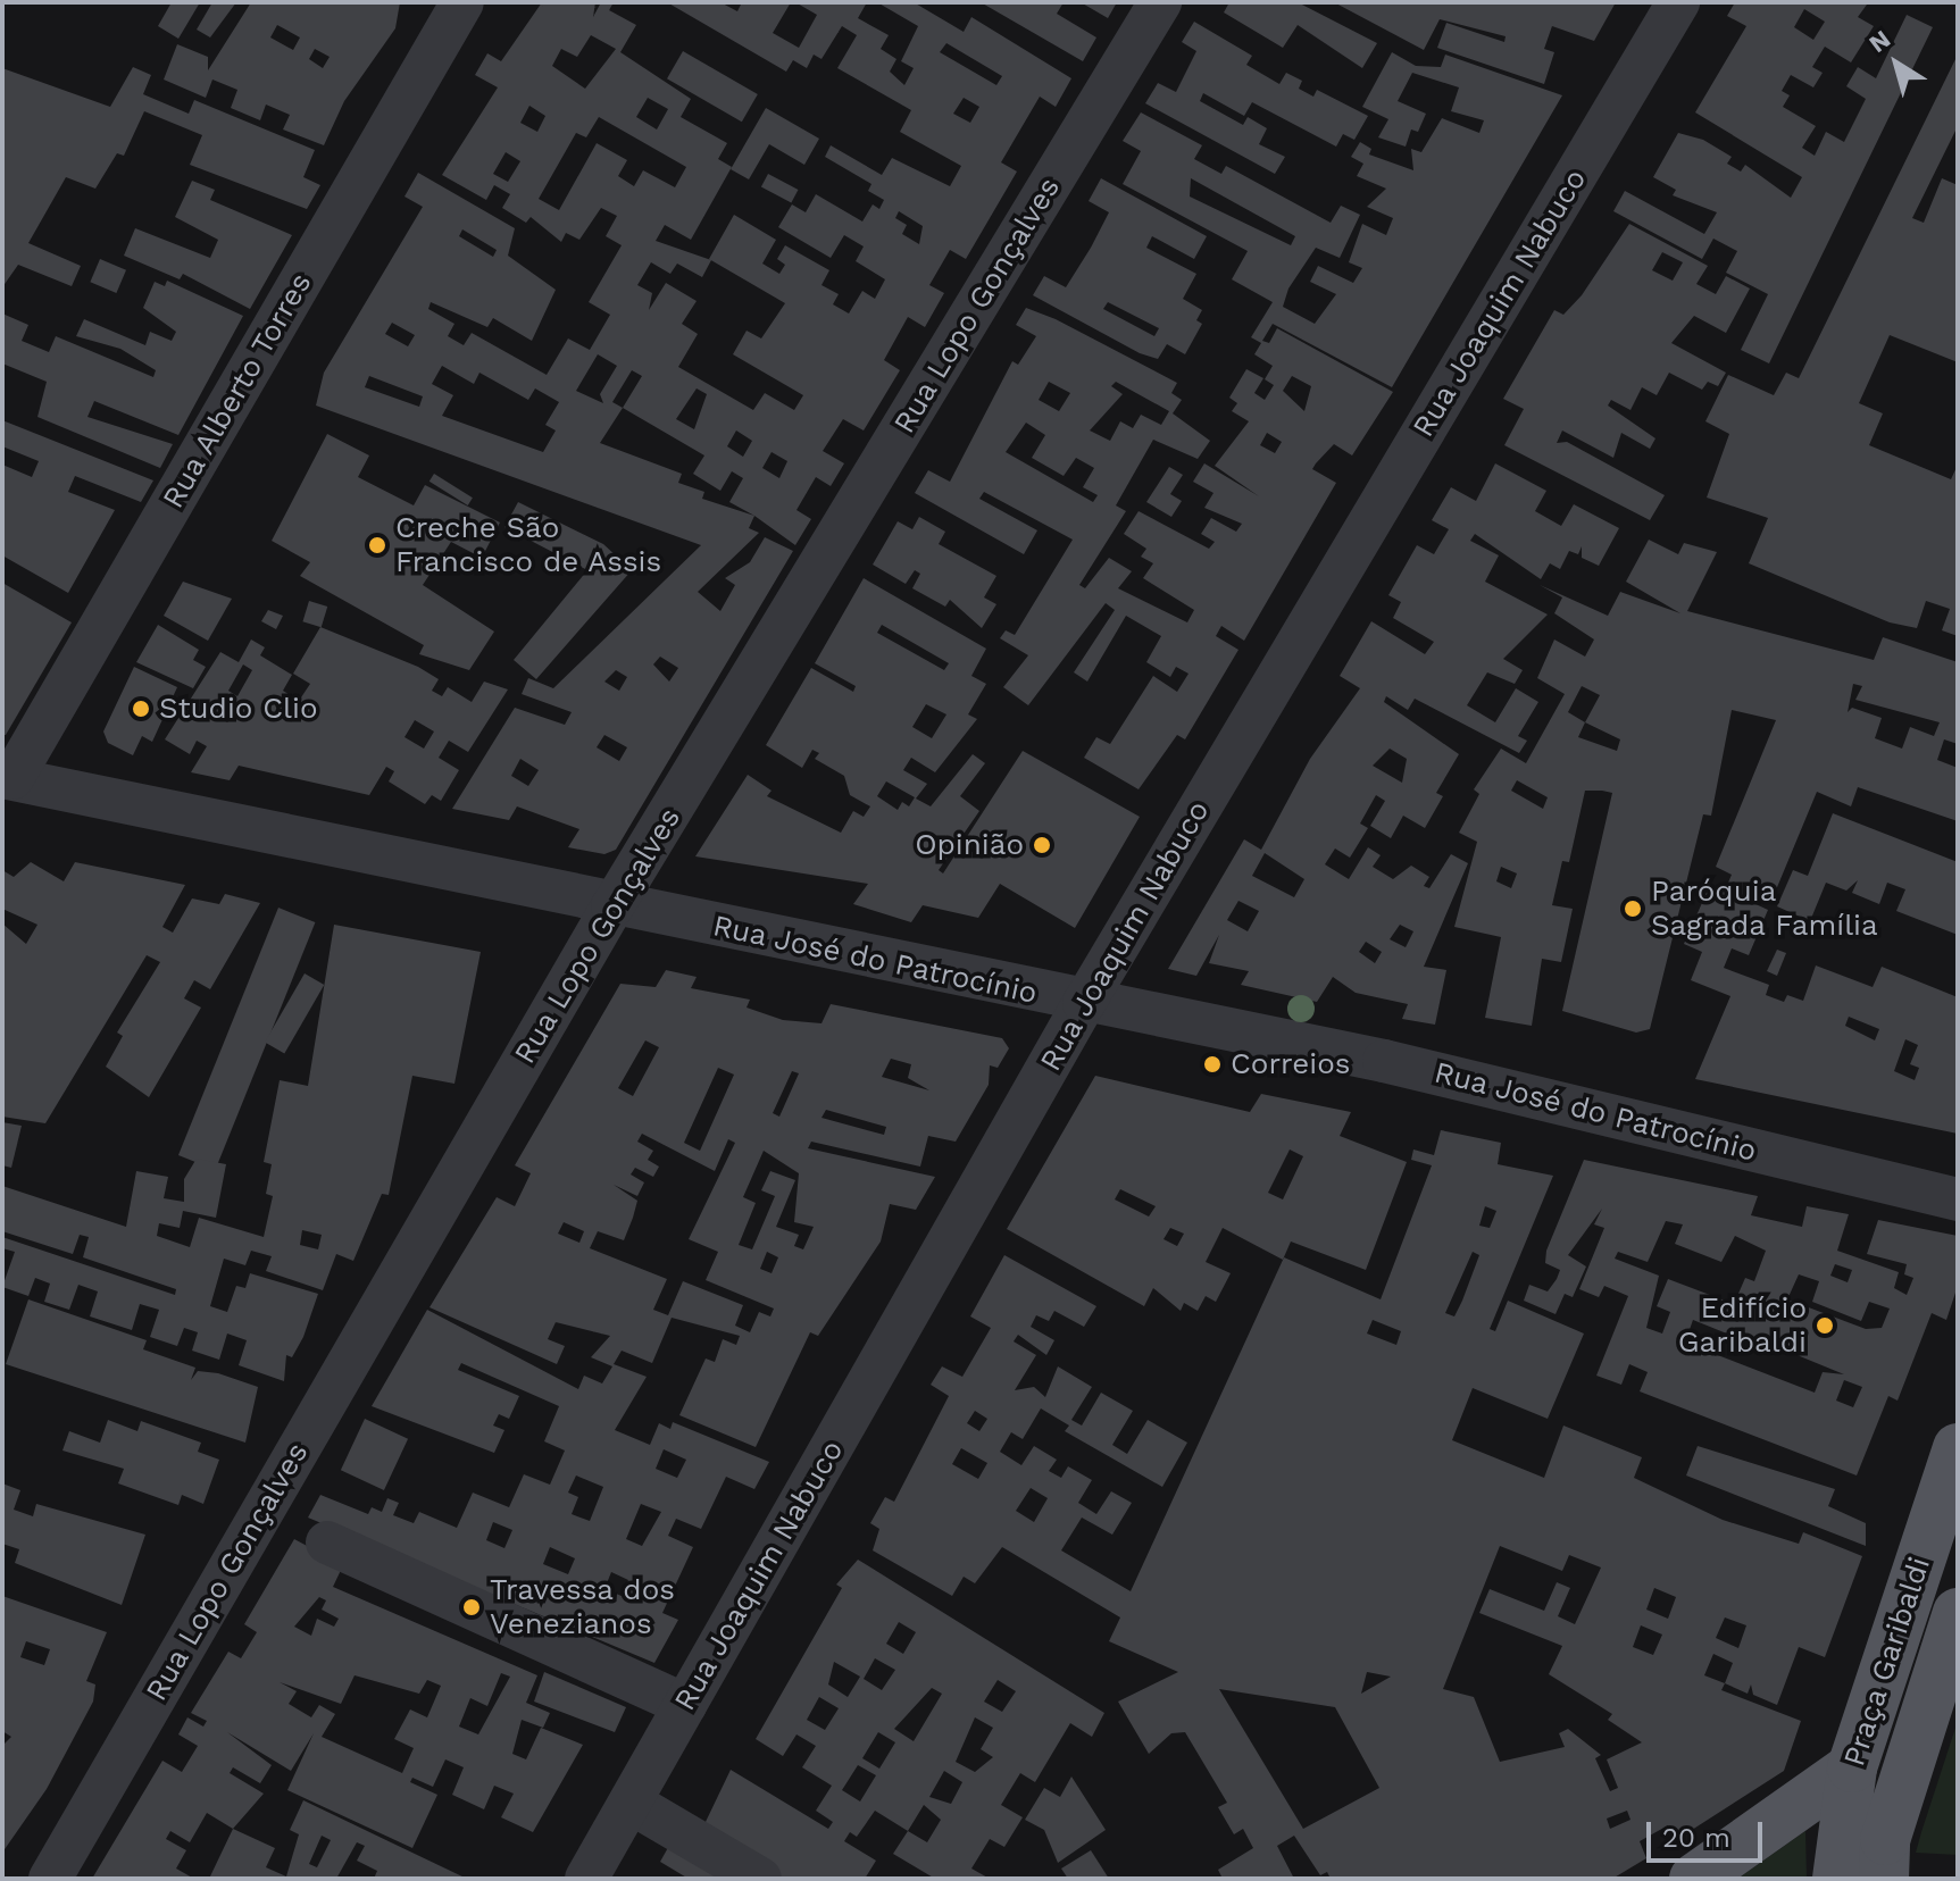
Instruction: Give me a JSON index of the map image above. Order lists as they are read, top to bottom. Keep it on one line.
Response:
{"streets":{"main road":["Praça Garibaldi"],"street":["Rua Joaquim Nabuco","Rua Lopo Gonçalves","Rua Alberto Torres","Rua José do Patrocínio"]},"crossings":[["Rua Joaquim Nabuco","Rua José do Patrocínio"],["Rua Lopo Gonçalves","Rua José do Patrocínio"],["Rua Alberto Torres","Rua José do Patrocínio"]],"places":["Creche São Francisco de Assis","Studio Clio","Opinião","Paróquia Sagrada Família","Correios","Edifício Garibaldi","Travessa dos Venezianos"],"scale_bar":"20 m","north":"top left"}
